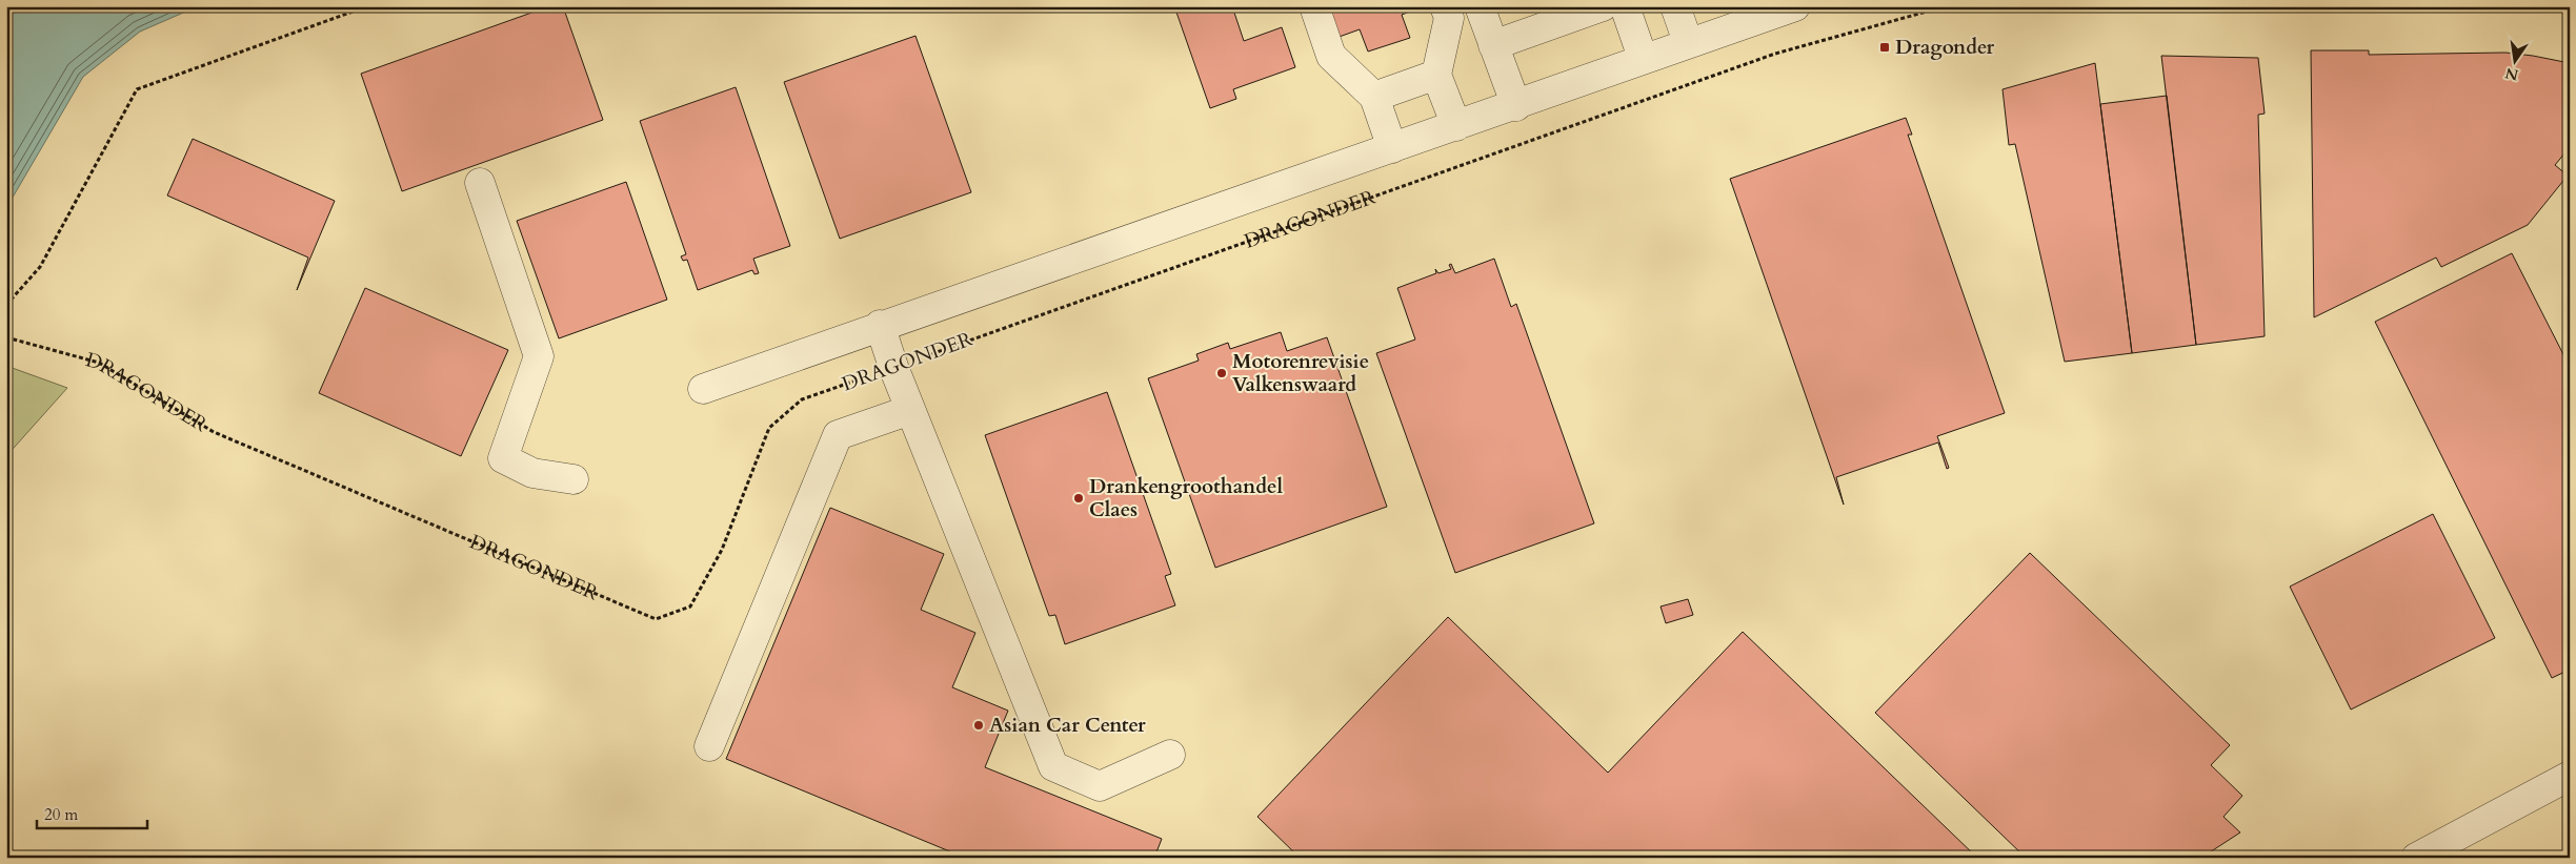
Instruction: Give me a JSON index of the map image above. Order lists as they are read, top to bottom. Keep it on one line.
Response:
{"streets":{"street":["DRAGONDER"]},"places":{"transit":["Dragonder"],"other":["Motorenrevisie Valkenswaard","Drankengroothandel Claes","Asian Car Center"]},"scale_bar":"20 m","north":"bottom"}
